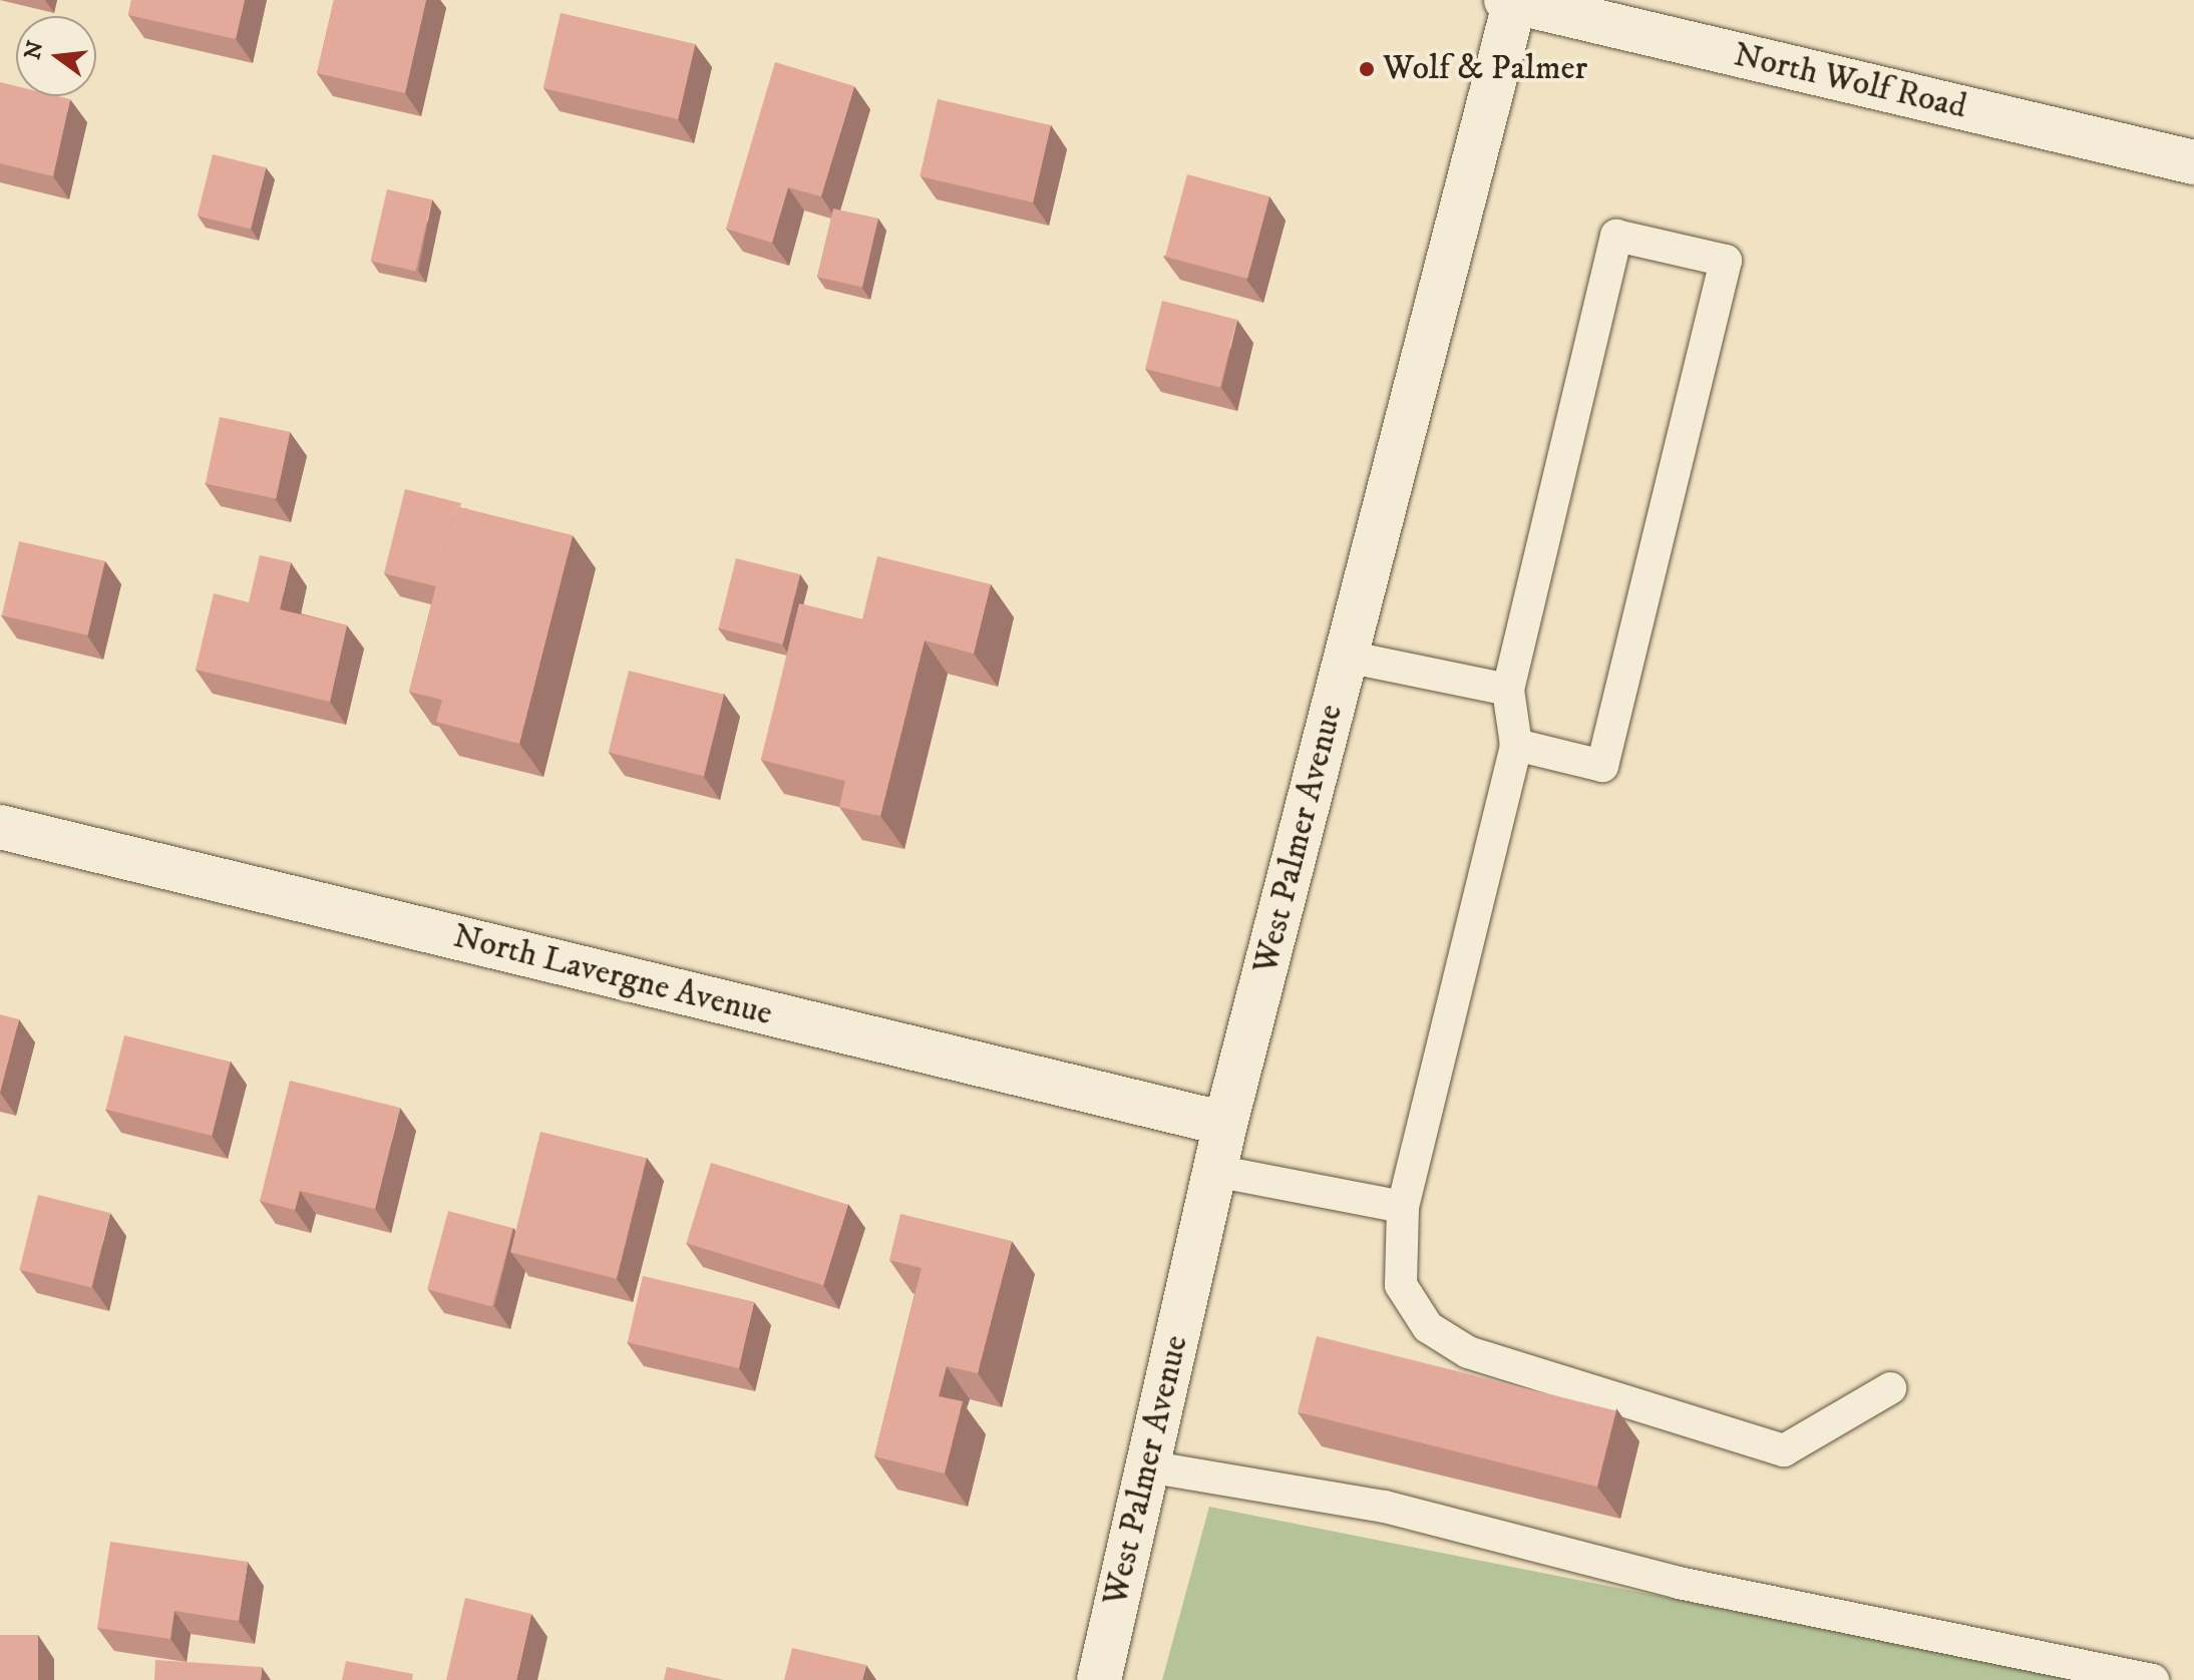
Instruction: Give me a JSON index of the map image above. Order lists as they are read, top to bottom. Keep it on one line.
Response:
{"streets":{"street":["North Wolf Road","West Palmer Avenue","North Lavergne Avenue"]},"crossings":[["North Wolf Road","West Palmer Avenue"],["West Palmer Avenue","North Lavergne Avenue"]],"places":["Wolf & Palmer"],"north":"left"}
